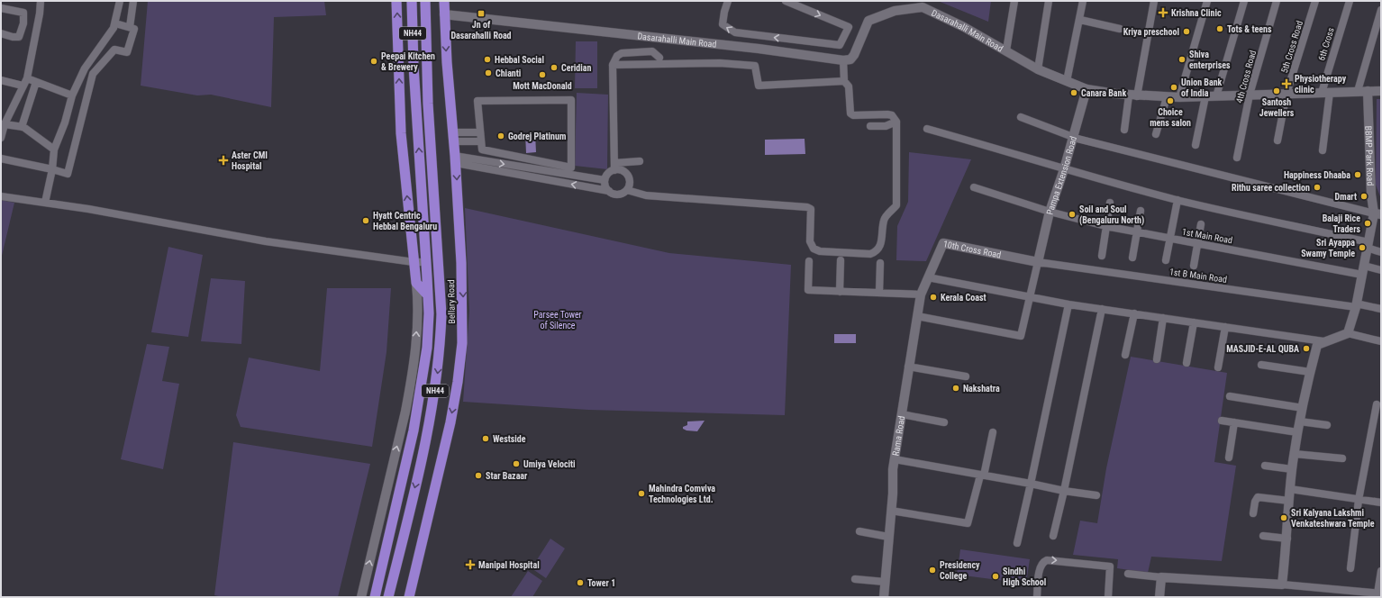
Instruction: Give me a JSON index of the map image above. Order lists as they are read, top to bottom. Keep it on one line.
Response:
{"streets":{"highway":["NH44","Bellary Road"],"street":["Dasarahalli Main Road","6th Cross","5th Cross Road","4th Cross Road","BBMP Park Road","Pampa Extension Road","1st Main Road","10th Cross Road","1st B Main Road","Rama Road"]},"crossings":[["Dasarahalli Main Road","6th Cross"],["Dasarahalli Main Road","5th Cross Road"],["Dasarahalli Main Road","4th Cross Road"],["Dasarahalli Main Road","BBMP Park Road"],["Dasarahalli Main Road","Pampa Extension Road"],["Dasarahalli Main Road","Bellary Road"],["BBMP Park Road","1st Main Road"],["BBMP Park Road","1st B Main Road"],["Pampa Extension Road","1st Main Road"],["Pampa Extension Road","10th Cross Road"],["Pampa Extension Road","1st B Main Road"],["10th Cross Road","1st B Main Road"],["10th Cross Road","Rama Road"]],"parks":["Parsee Tower of Silence"],"places":{"health":["Krishna Clinic","Physiotherapy clinic","Aster CMI Hospital","Manipal Hospital"],"transit":["Jn of Dasarahalli Road"],"other":["Tots & teens","Kriya preschool","Hebbal Social","Shiva enterprises","Peepai Kitchen & Brewery","Ceridian","Chianti","Mott MacDonald","Union Bank of India","Santosh Jewellers","Canara Bank","Choice mens salon","Godrej Platinum","Happiness Dhaaba","Rithu saree collection","Dmart","Soil and Soul (Bengaluru North)","Hyatt Centric Hebbal Bengaluru","Balaji Rice Traders","Sri Ayappa Swamy Temple","Kerala Coast","MASJID-E-AL QUBA","Nakshatra","Westside","Umiya Velociti","Star Bazaar","Mahindra Comviva Technologies Ltd.","Sri Kalyana Lakshmi Venkateshwara Temple","Presidency College","Sindhi High School","Tower 1"]}}
